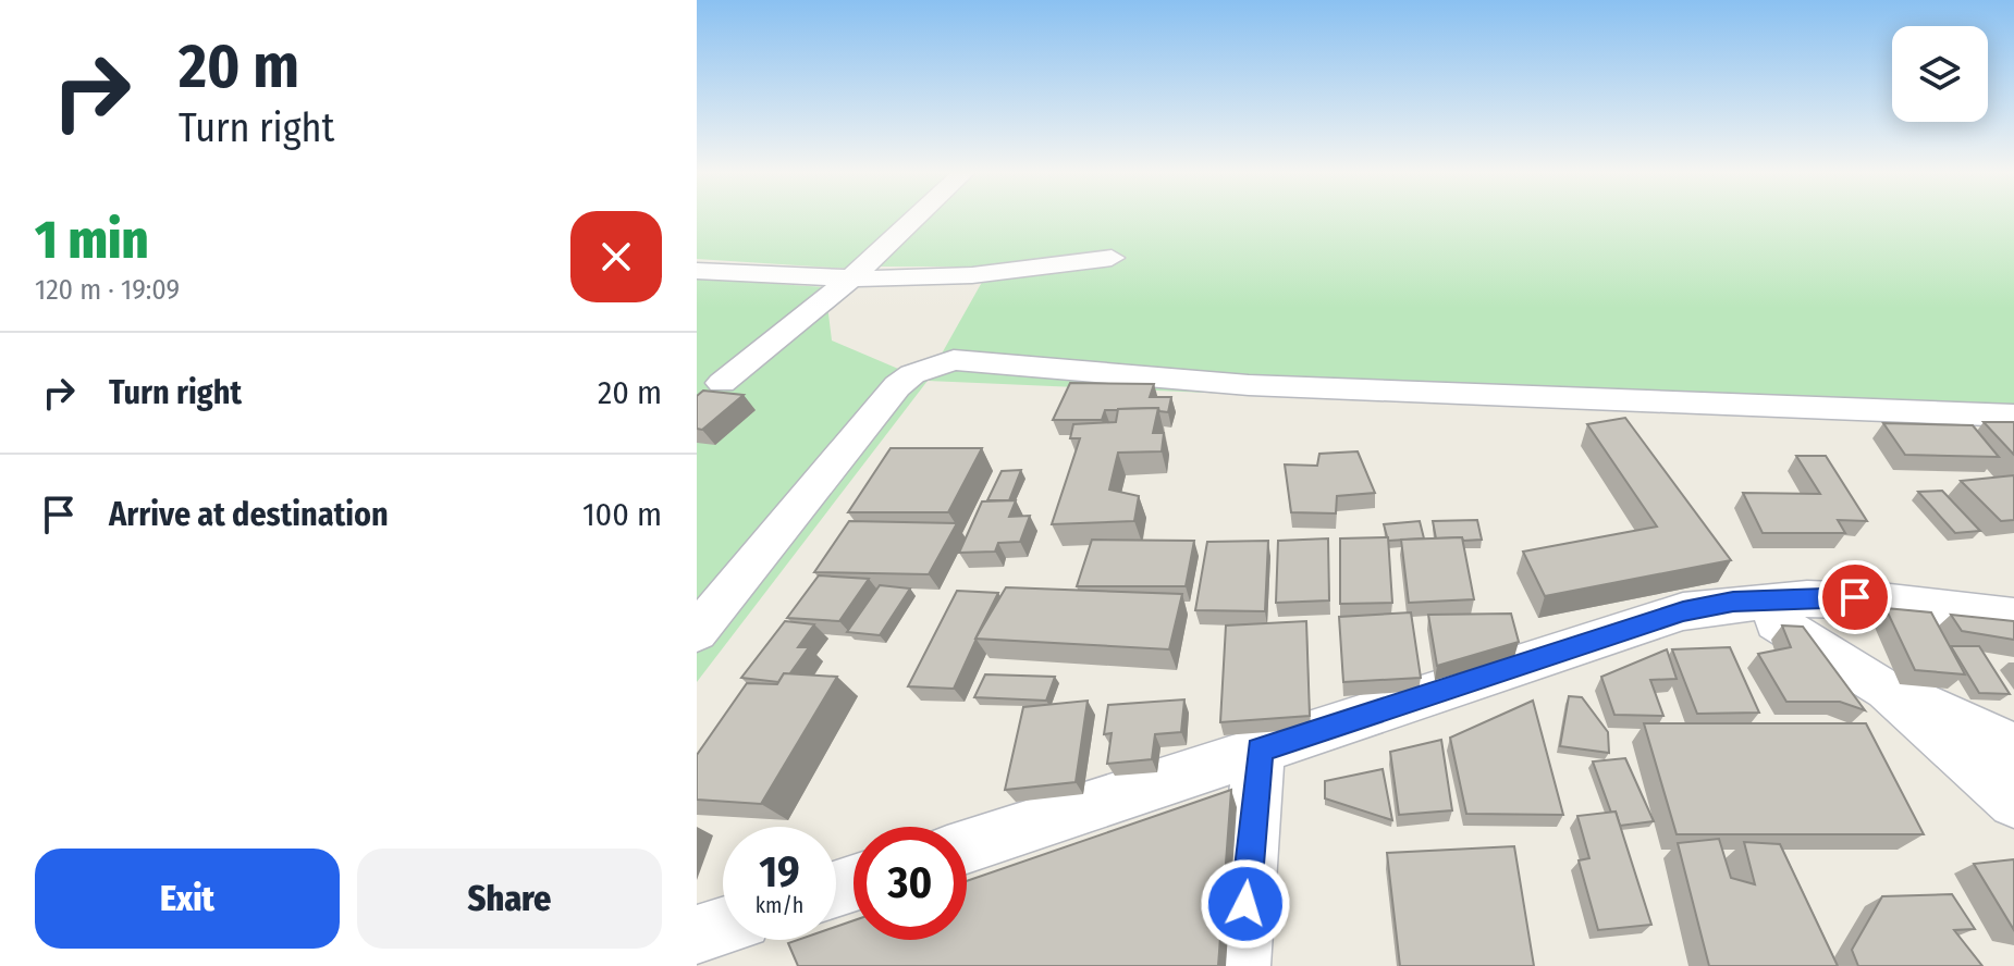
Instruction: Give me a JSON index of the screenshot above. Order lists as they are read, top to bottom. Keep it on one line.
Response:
{"page":{"turn":["20 m","Turn right"],"heading":["1 min","120 m · 19:09"],"list":[{"name":"Turn right","value":"20 m"},{"name":"Arrive at destination","value":"100 m"}],"speed":"19 km/h","limit":"30","buttons":["Exit","Share"]}}
